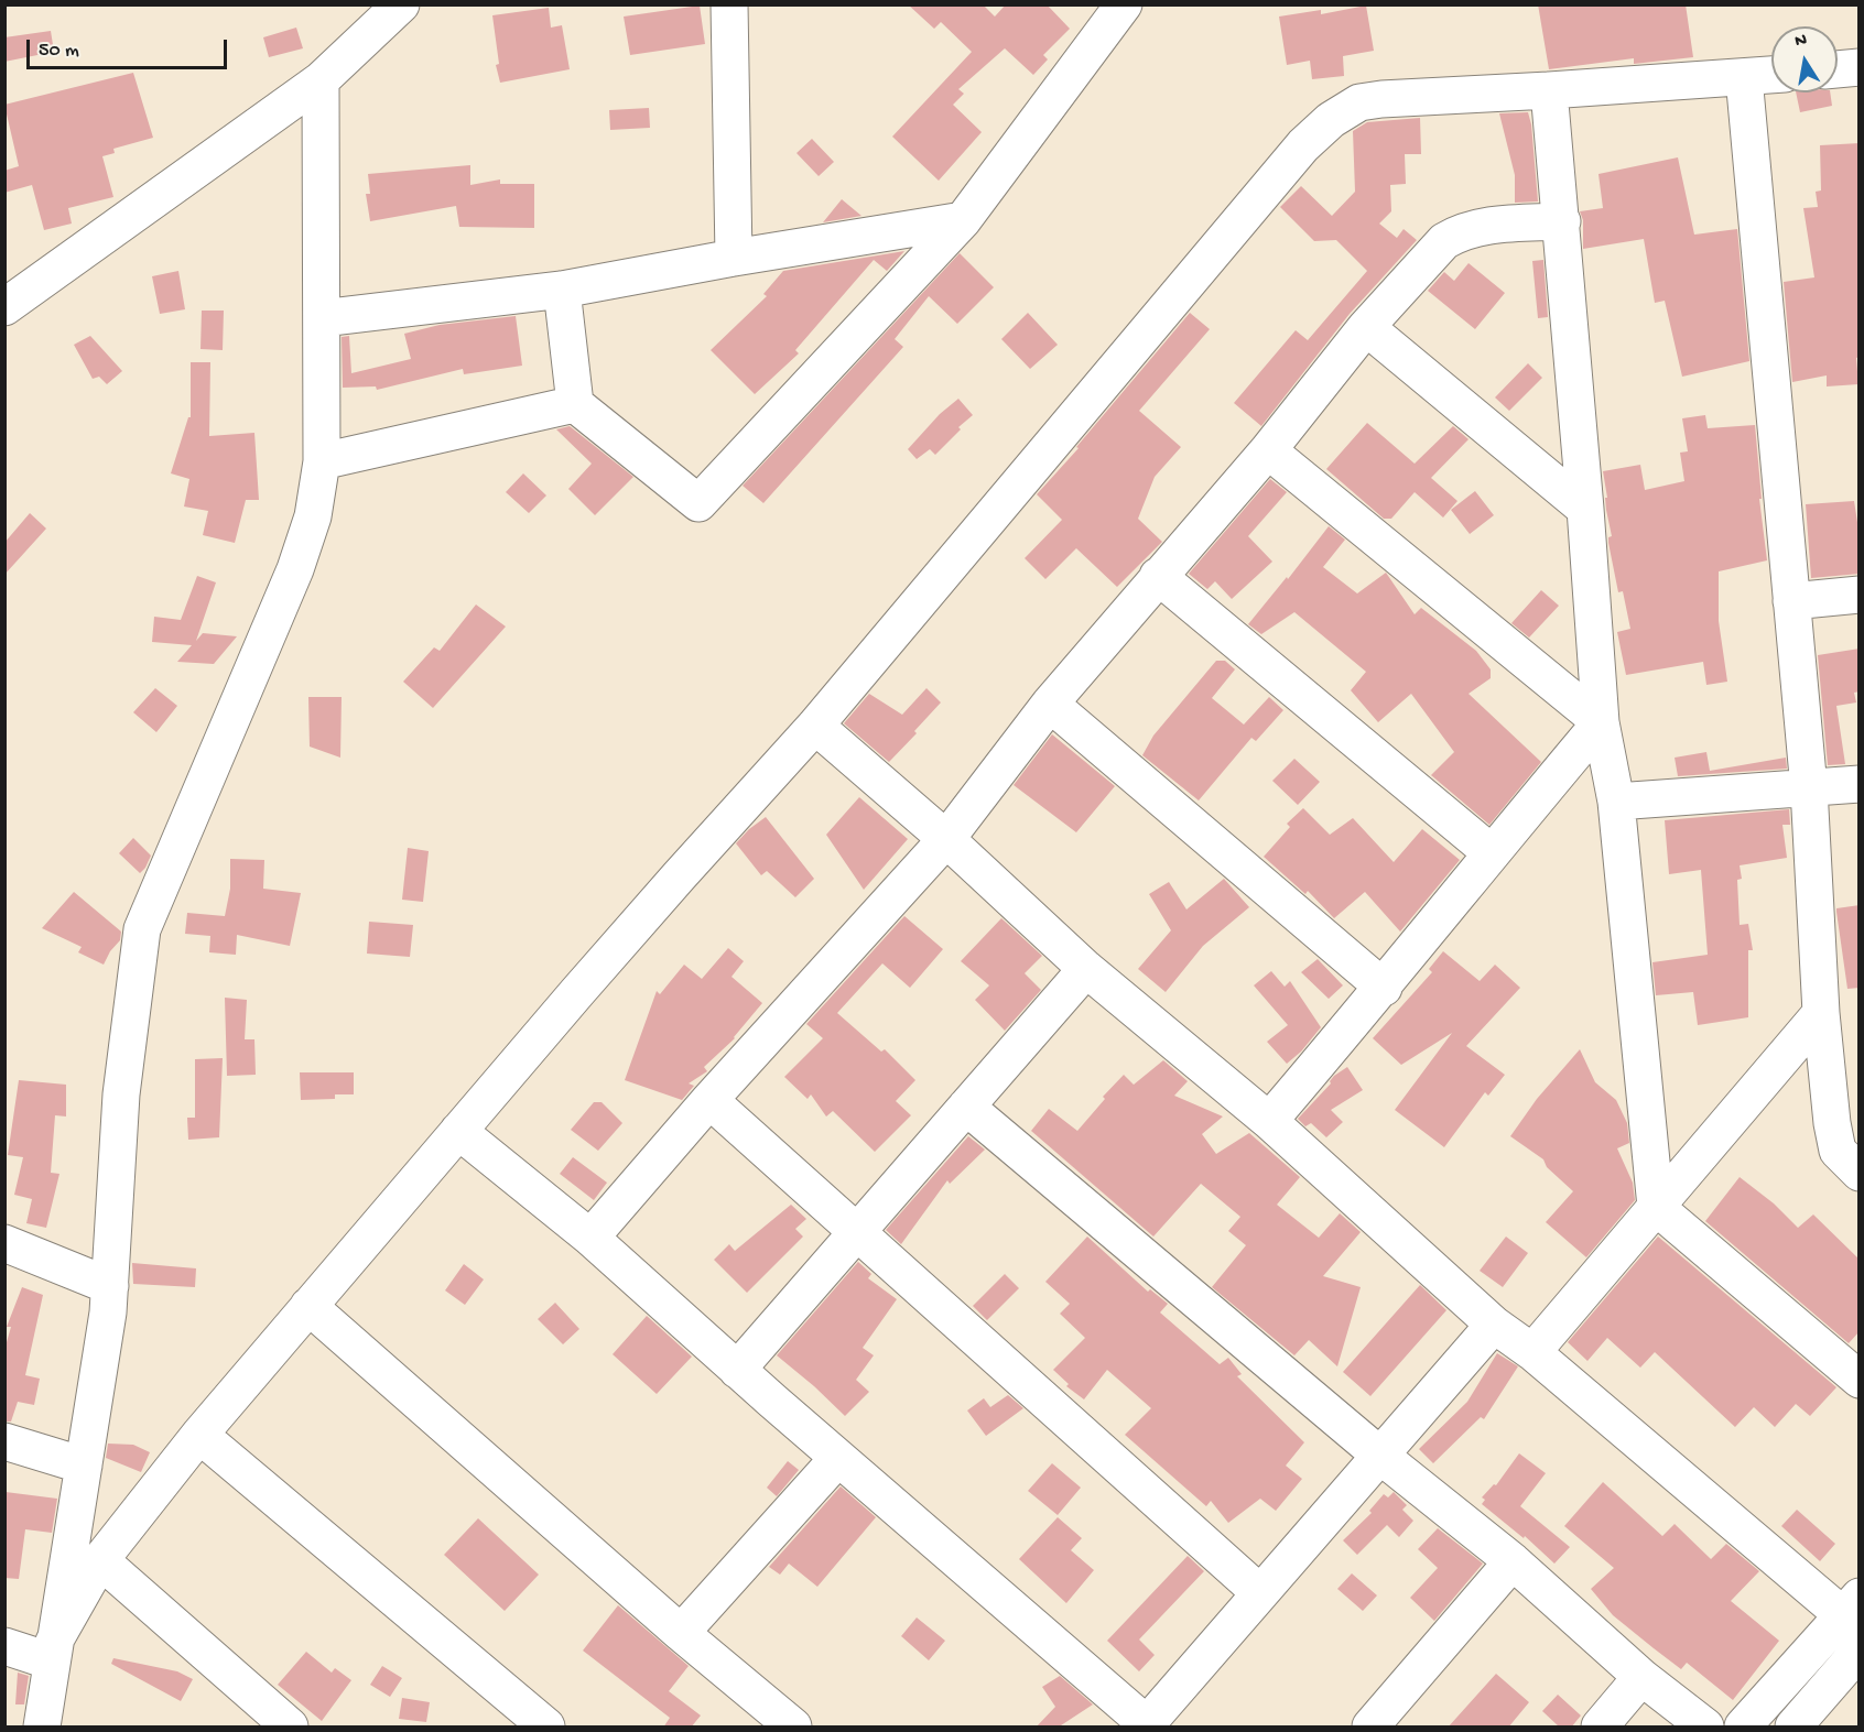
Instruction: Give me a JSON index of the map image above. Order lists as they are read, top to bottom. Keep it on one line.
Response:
{"scale_bar":"50 m","north":"top"}
